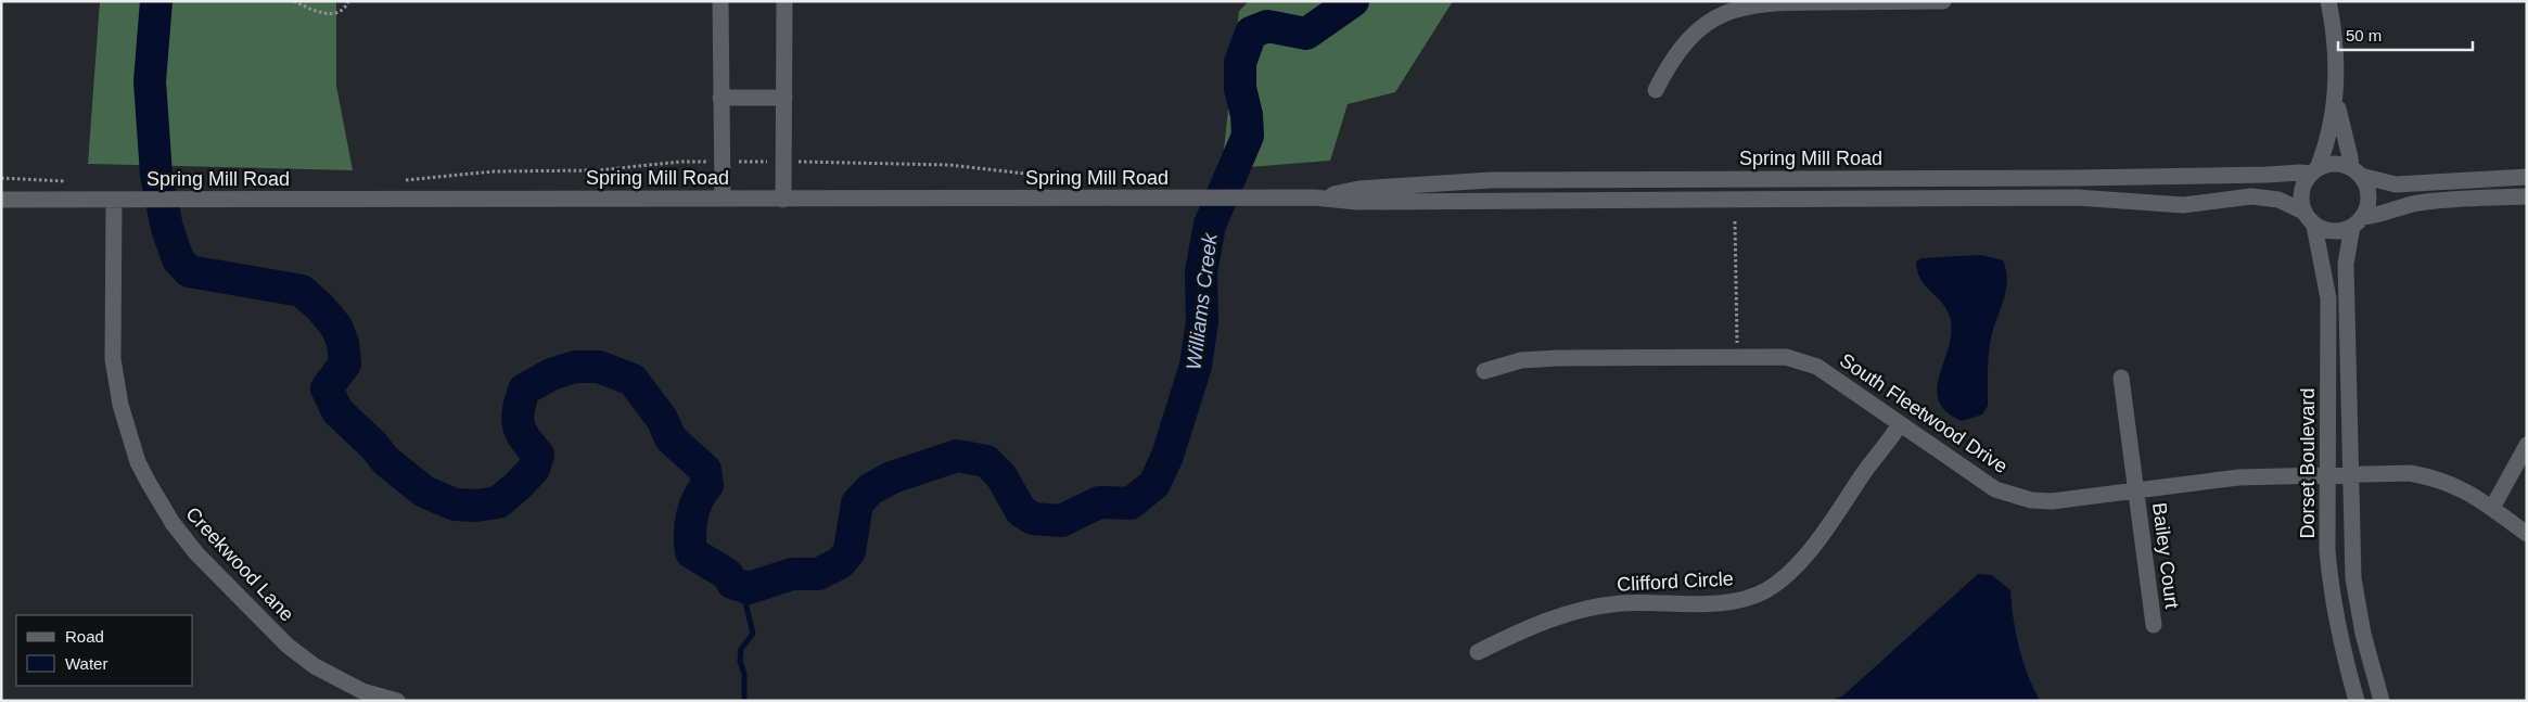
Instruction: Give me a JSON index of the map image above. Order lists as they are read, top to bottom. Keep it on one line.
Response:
{"streets":{"street":["Spring Mill Road","South Fleetwood Drive","Dorset Boulevard","Bailey Court","Creekwood Lane","Clifford Circle"]},"crossings":[["Spring Mill Road","Dorset Boulevard"],["Spring Mill Road","Creekwood Lane"],["South Fleetwood Drive","Dorset Boulevard"],["South Fleetwood Drive","Bailey Court"],["South Fleetwood Drive","Clifford Circle"]],"water":["Williams Creek"],"legend":["Road","Water"],"scale_bar":"50 m"}
